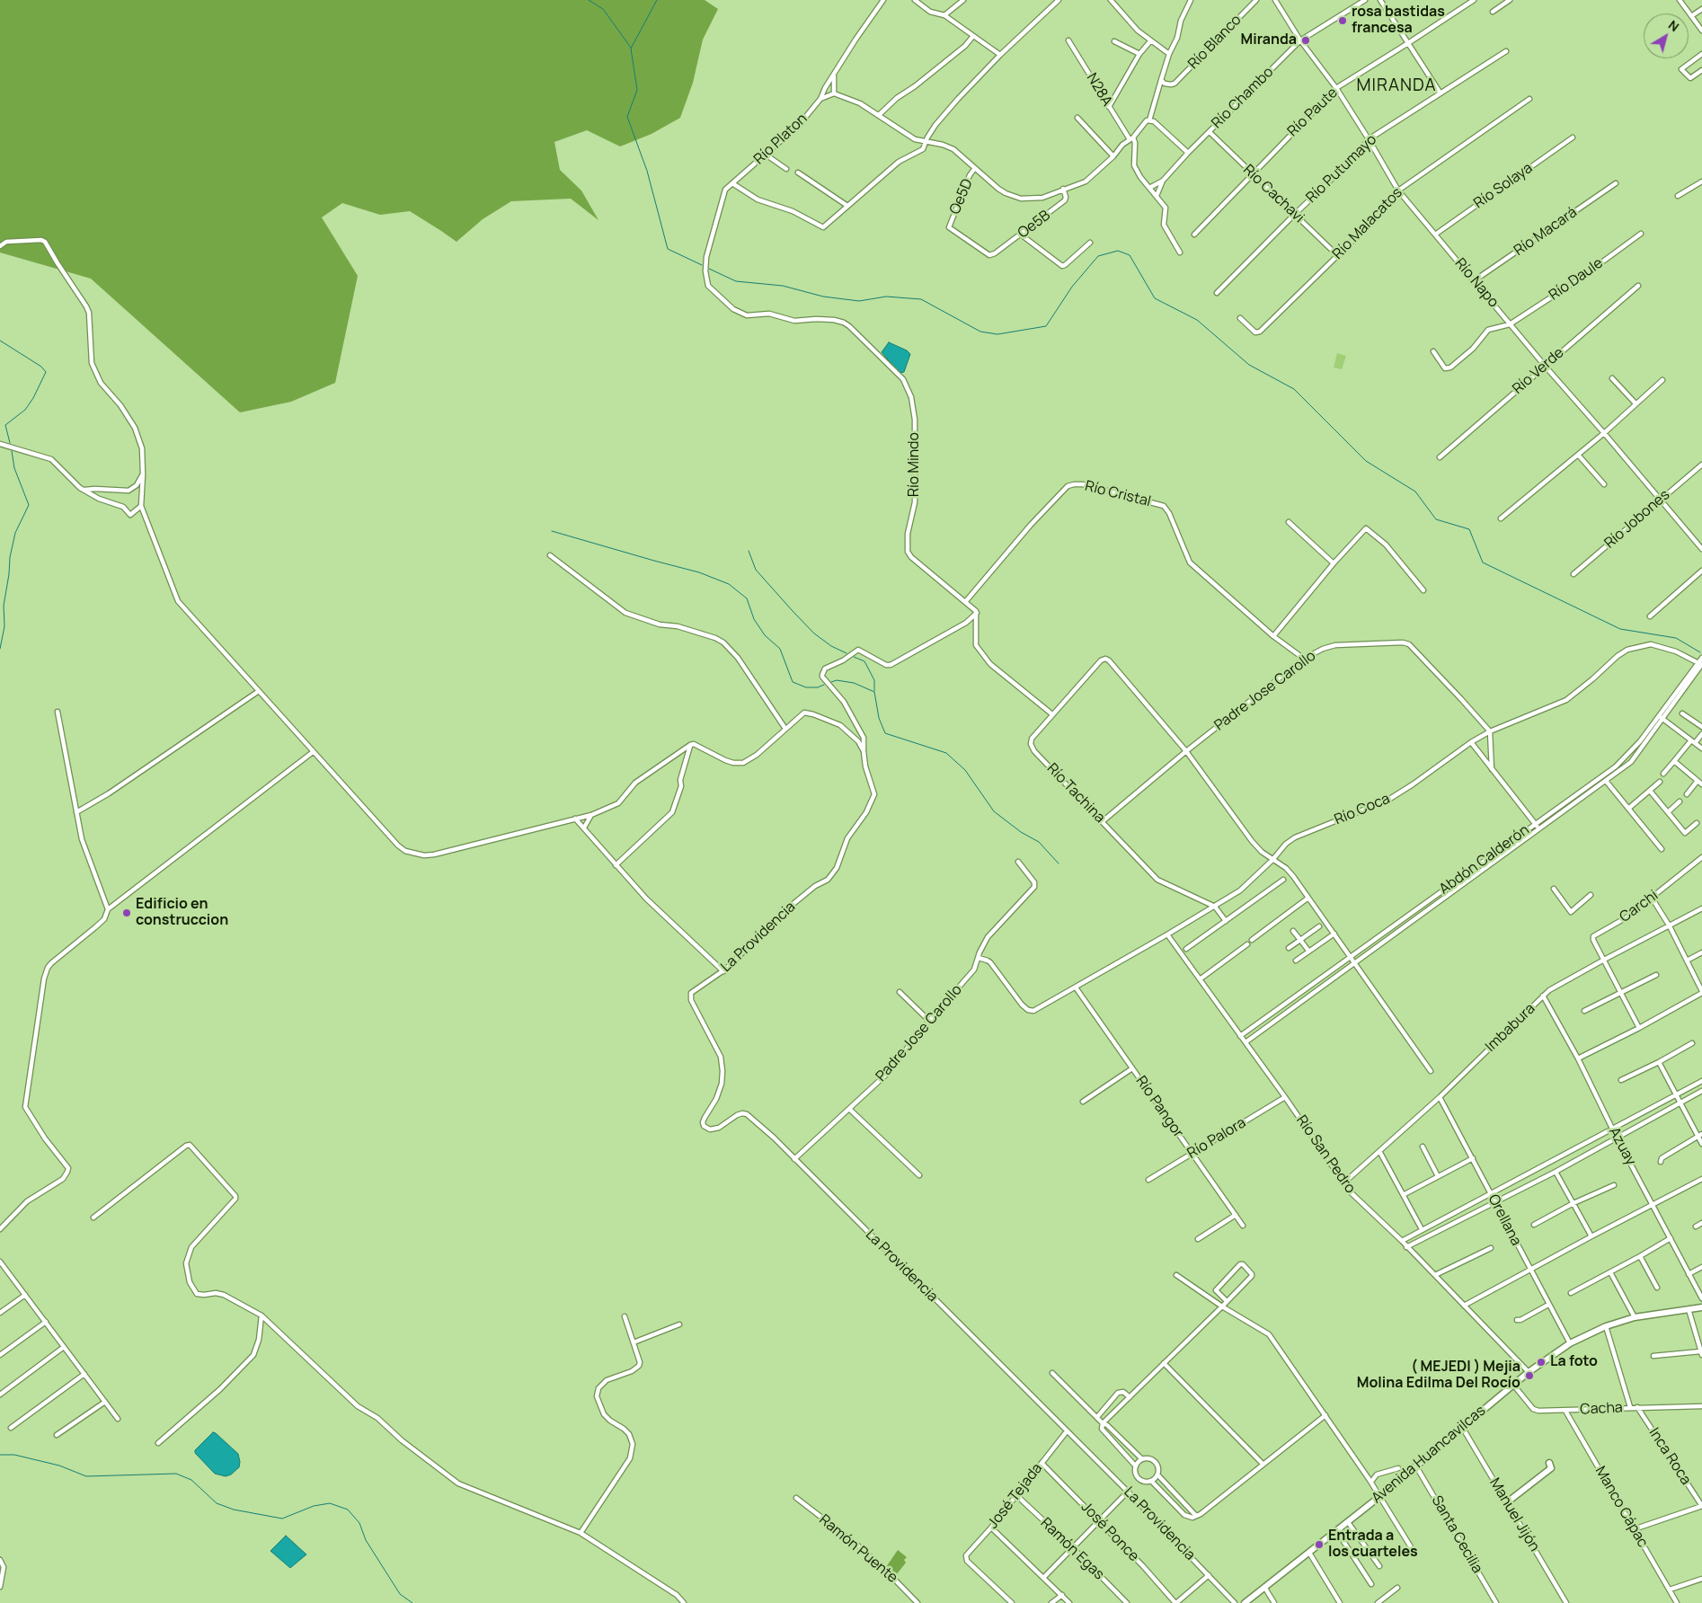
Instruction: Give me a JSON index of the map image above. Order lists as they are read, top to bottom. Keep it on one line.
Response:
{"streets":{"street":["Río Blanco","N28A","Río Chambo","Río Paute","Río Platon","Río Putumayo","Río Solaya","Río Cachavi","Oe5D","Río Malacatos","Oe5B","Río Macará","Río Daule","Río Napo","Río Verde","Río Mindo","Río Cristal","Río Jobones","Padre Jose Carollo","Río Tachina","Río Coca","Abdón Calderón","Carchi","La Providencia","Imbabura","Río Pangor","Río Palora","Azuay","Río San Pedro","Orellana","Cacha","Avenida Huancavilcas","Inca Roca","José Tejada","Manco Cápac","Manuel Jijón","José Ponce","Santa Cecilia","Ramón Puente","Ramón Egas"]},"crossings":[["Río Chambo","Río Cachavi"],["Río Chambo","Río Napo"],["Río Paute","Río Cachavi"],["Río Paute","Río Napo"],["Río Platon","Río Mindo"],["Río Putumayo","Río Cachavi"],["Río Putumayo","Río Napo"],["Río Solaya","Río Napo"],["Río Cachavi","Río Malacatos"],["Oe5D","Oe5B"],["Río Malacatos","Río Napo"],["Río Macará","Río Napo"],["Río Daule","Río Napo"],["Río Napo","Río Verde"],["Río Napo","Río Jobones"],["Río Mindo","Río Cristal"],["Río Cristal","Padre Jose Carollo"],["Padre Jose Carollo","Río Tachina"],["Padre Jose Carollo","Río Coca"],["Padre Jose Carollo","La Providencia"],["Río Tachina","Río Coca"],["Río Coca","Abdón Calderón"],["Río Coca","Río Pangor"],["Río Coca","Río San Pedro"],["Abdón Calderón","Río San Pedro"],["Carchi","Imbabura"],["La Providencia","José Tejada"],["Imbabura","Azuay"],["Imbabura","Río San Pedro"],["Imbabura","Orellana"],["Río Pangor","Río Palora"],["Río Palora","Río San Pedro"],["Río San Pedro","Avenida Huancavilcas"],["Orellana","Avenida Huancavilcas"],["Cacha","Avenida Huancavilcas"],["Cacha","Inca Roca"],["Cacha","Manco Cápac"],["Avenida Huancavilcas","Manuel Jijón"],["Avenida Huancavilcas","Santa Cecilia"],["José Tejada","José Ponce"],["José Tejada","Ramón Egas"]],"districts":["MIRANDA"],"places":["rosa bastidas francesa","Miranda","Edificio en construccion","La foto","( MEJEDI ) Mejia Molina Edilma Del Rocío","Entrada a los cuarteles"],"north":"top right"}
